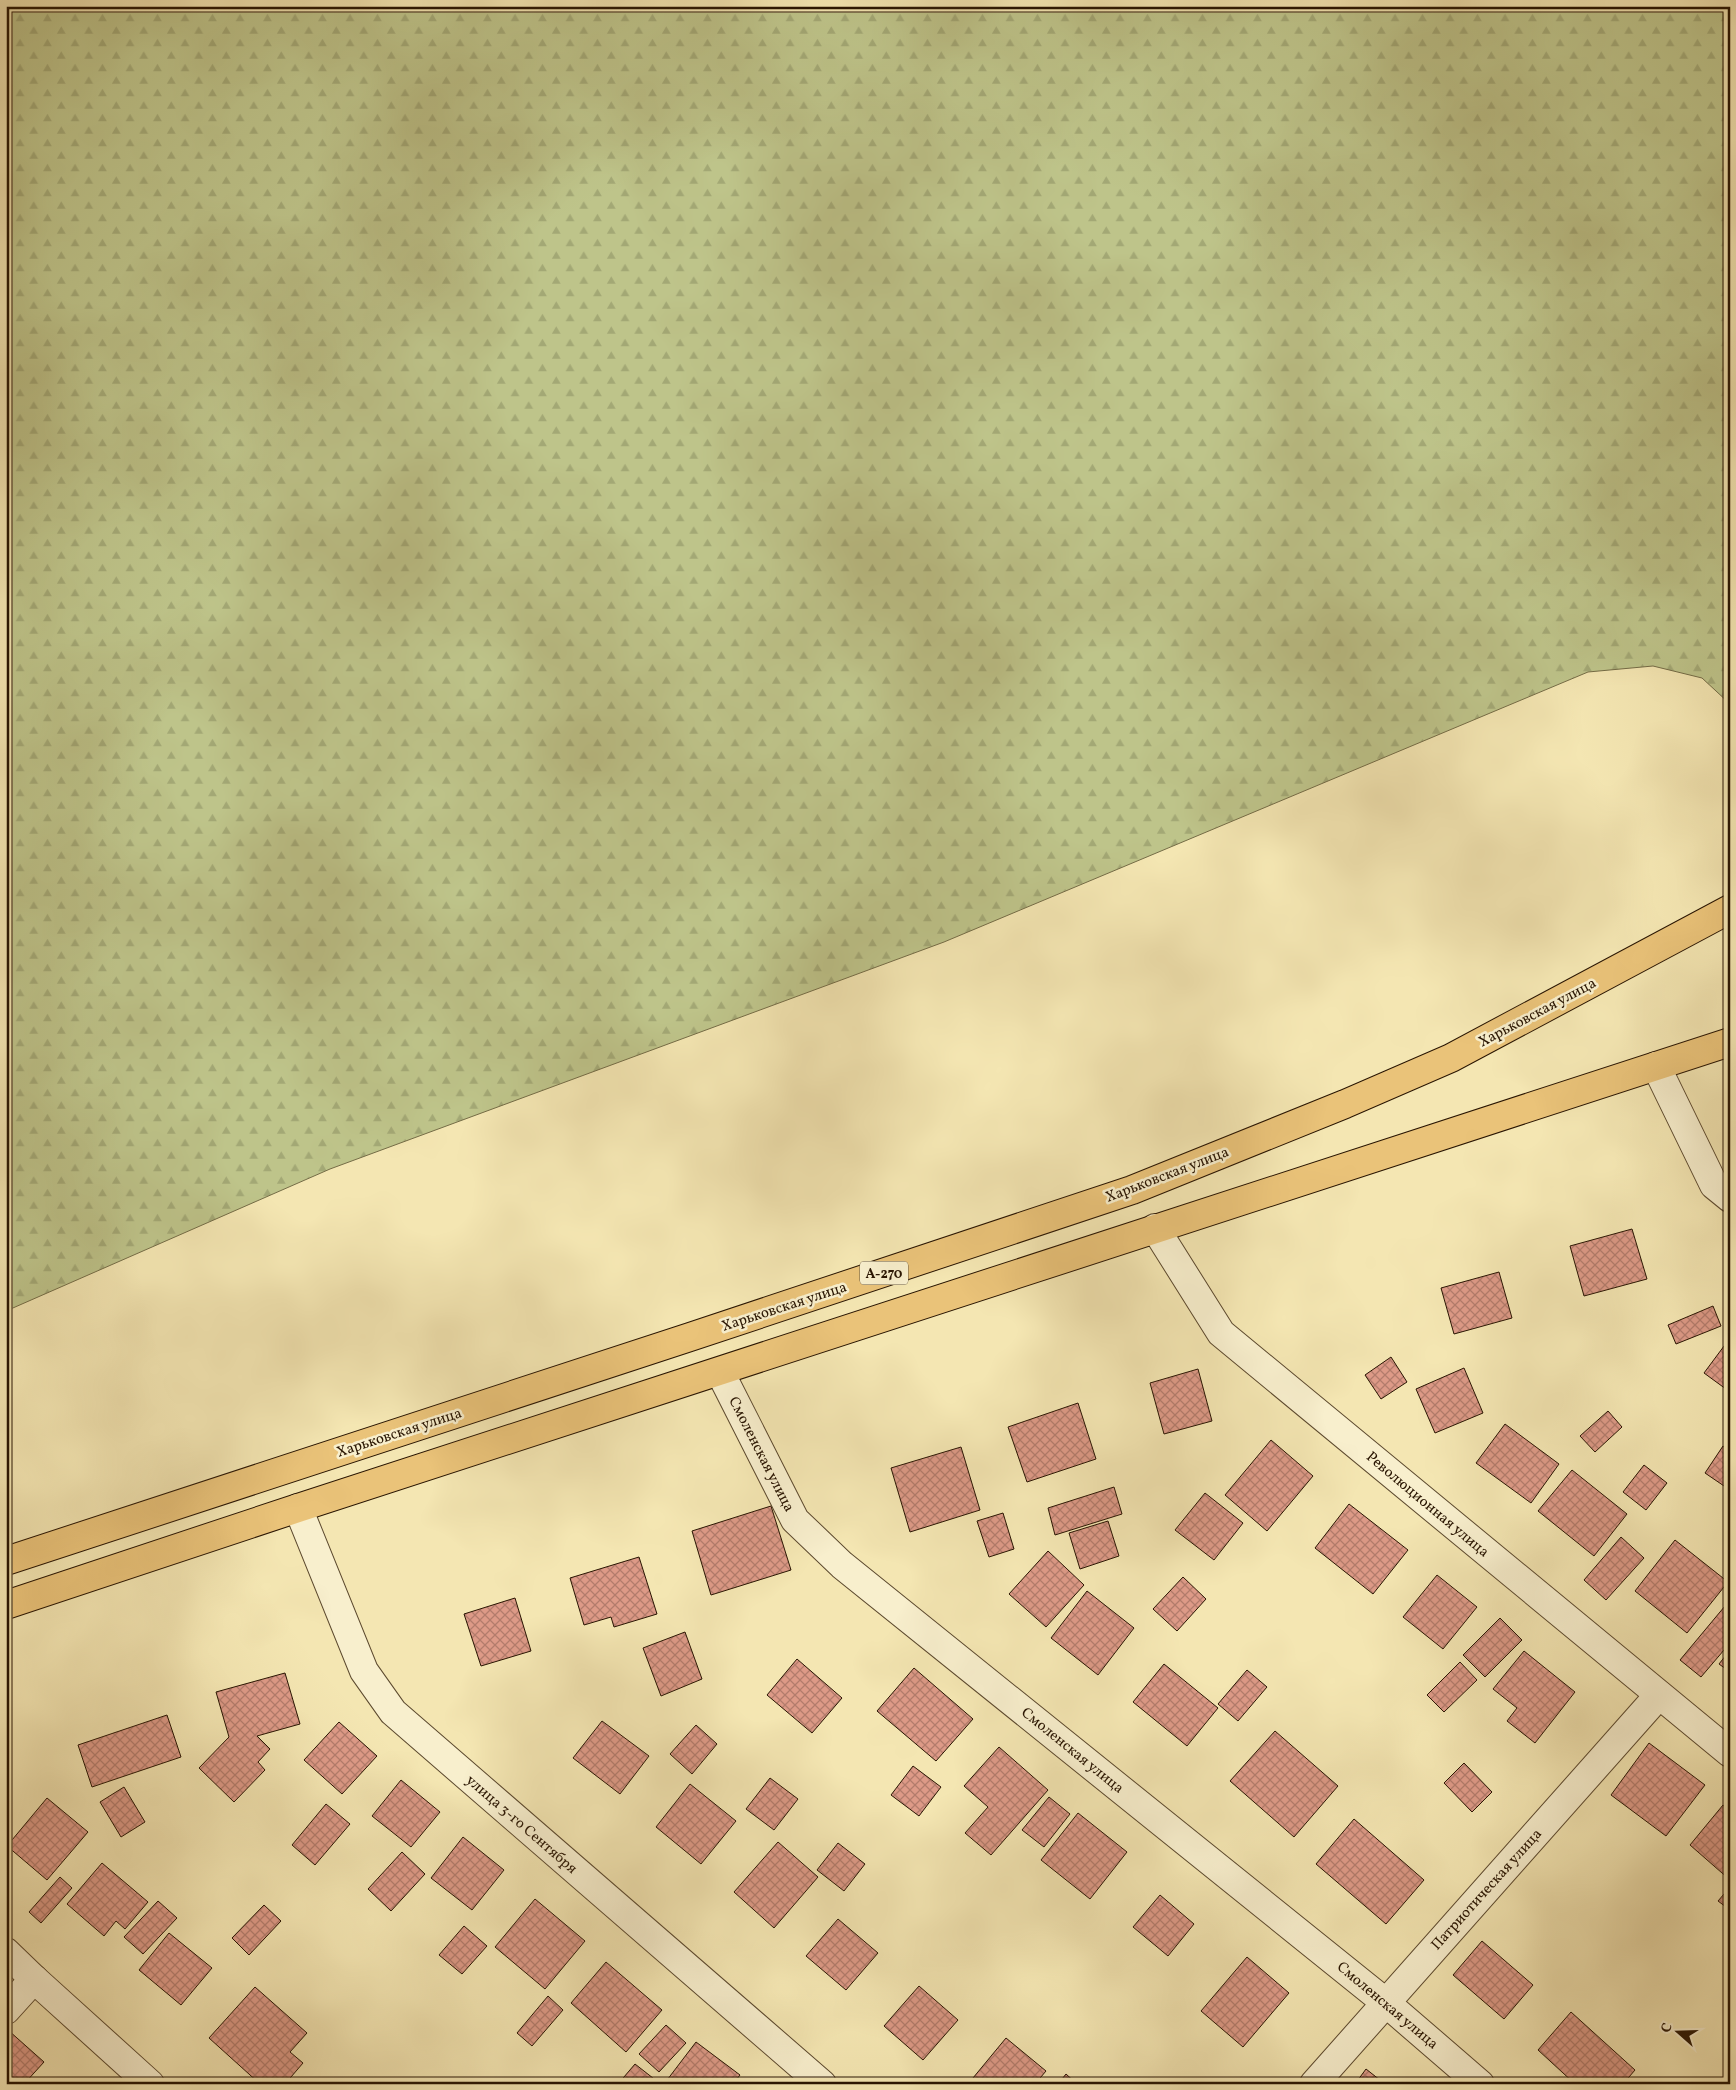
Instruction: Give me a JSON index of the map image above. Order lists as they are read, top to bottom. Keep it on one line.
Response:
{"streets":{"highway":["Харьковская улица","А-270"],"street":["Смоленская улица","Революционная улица","улица 3-го Сентября","Патриотическая улица"]},"crossings":[["Смоленская улица","Патриотическая улица"],["Революционная улица","Патриотическая улица"]],"north":"left"}
